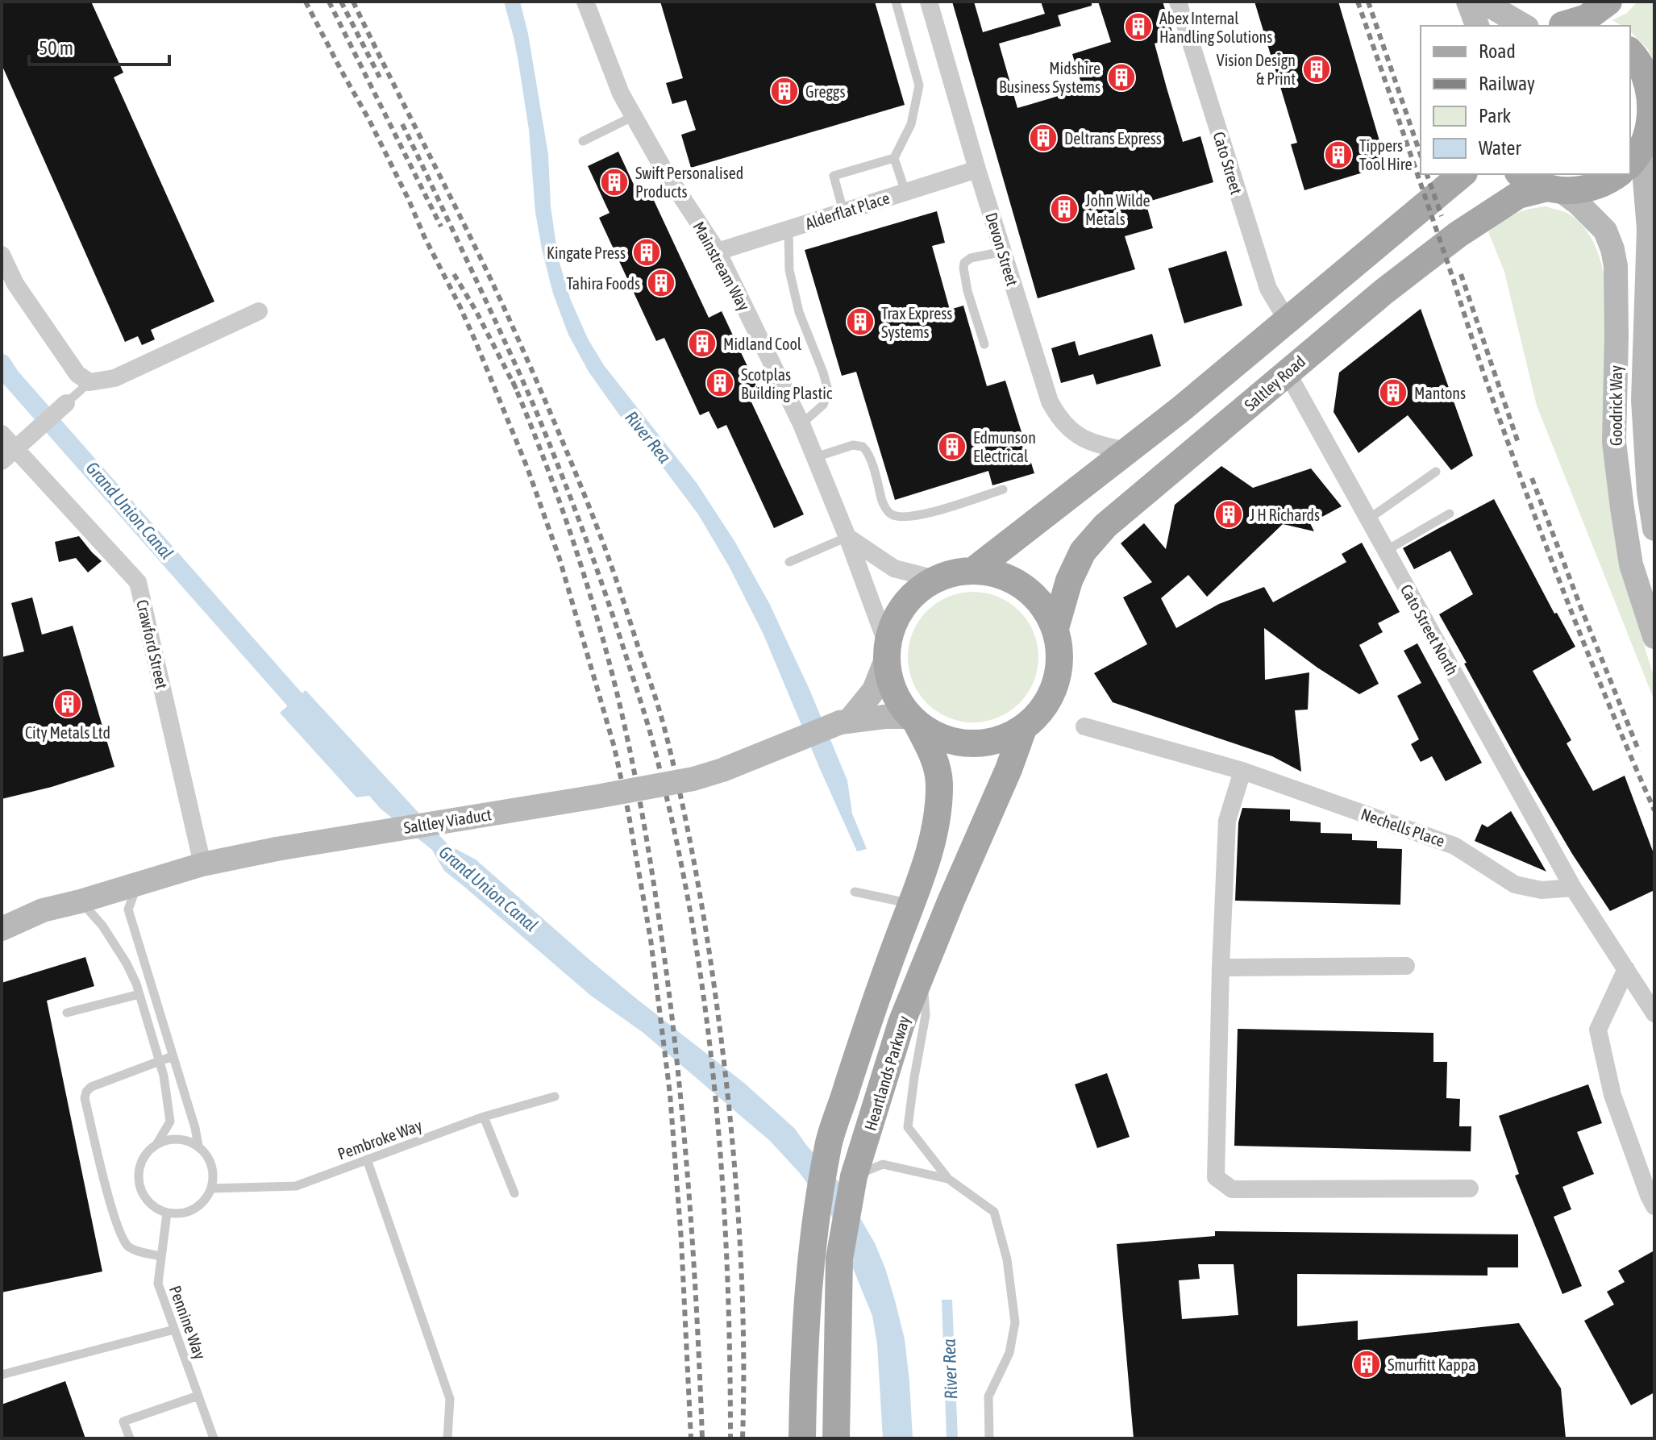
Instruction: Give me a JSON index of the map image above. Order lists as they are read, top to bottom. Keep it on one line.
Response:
{"streets":{"main road":["Saltley Road","Goodrick Way","Saltley Viaduct","Heartlands Parkway"],"street":["Cato Street","Alderflat Place","Devon Street","Mainstream Way","Cato Street North","Crawford Street","Nechells Place"],"lane":["Pembroke Way","Pennine Way"]},"crossings":[["Alderflat Place","Devon Street"],["Alderflat Place","Mainstream Way"],["Mainstream Way","Saltley Road"],["Mainstream Way","Saltley Viaduct"],["Mainstream Way","Heartlands Parkway"],["Saltley Road","Goodrick Way"],["Saltley Road","Cato Street North"],["Saltley Road","Saltley Viaduct"],["Saltley Road","Heartlands Parkway"],["Cato Street North","Nechells Place"],["Crawford Street","Saltley Viaduct"],["Saltley Viaduct","Heartlands Parkway"],["Pembroke Way","Pennine Way"]],"water":["River Rea","Grand Union Canal"],"places":{"building":["Abex Internal Handling Solutions","Vision Design & Print","Midshire Business Systems","Greggs","Deltrans Express","Tippers Tool Hire","Swift Personalised Products","John Wilde Metals","Kingate Press","Tahira Foods","Trax Express Systems","Midland Cool","Scotplas Building Plastic","Mantons","Edmunson Electrical","J H Richards","City Metals Ltd","Smurfitt Kappa"]},"legend":["Road","Railway","Park","Water"],"scale_bar":"50 m"}
